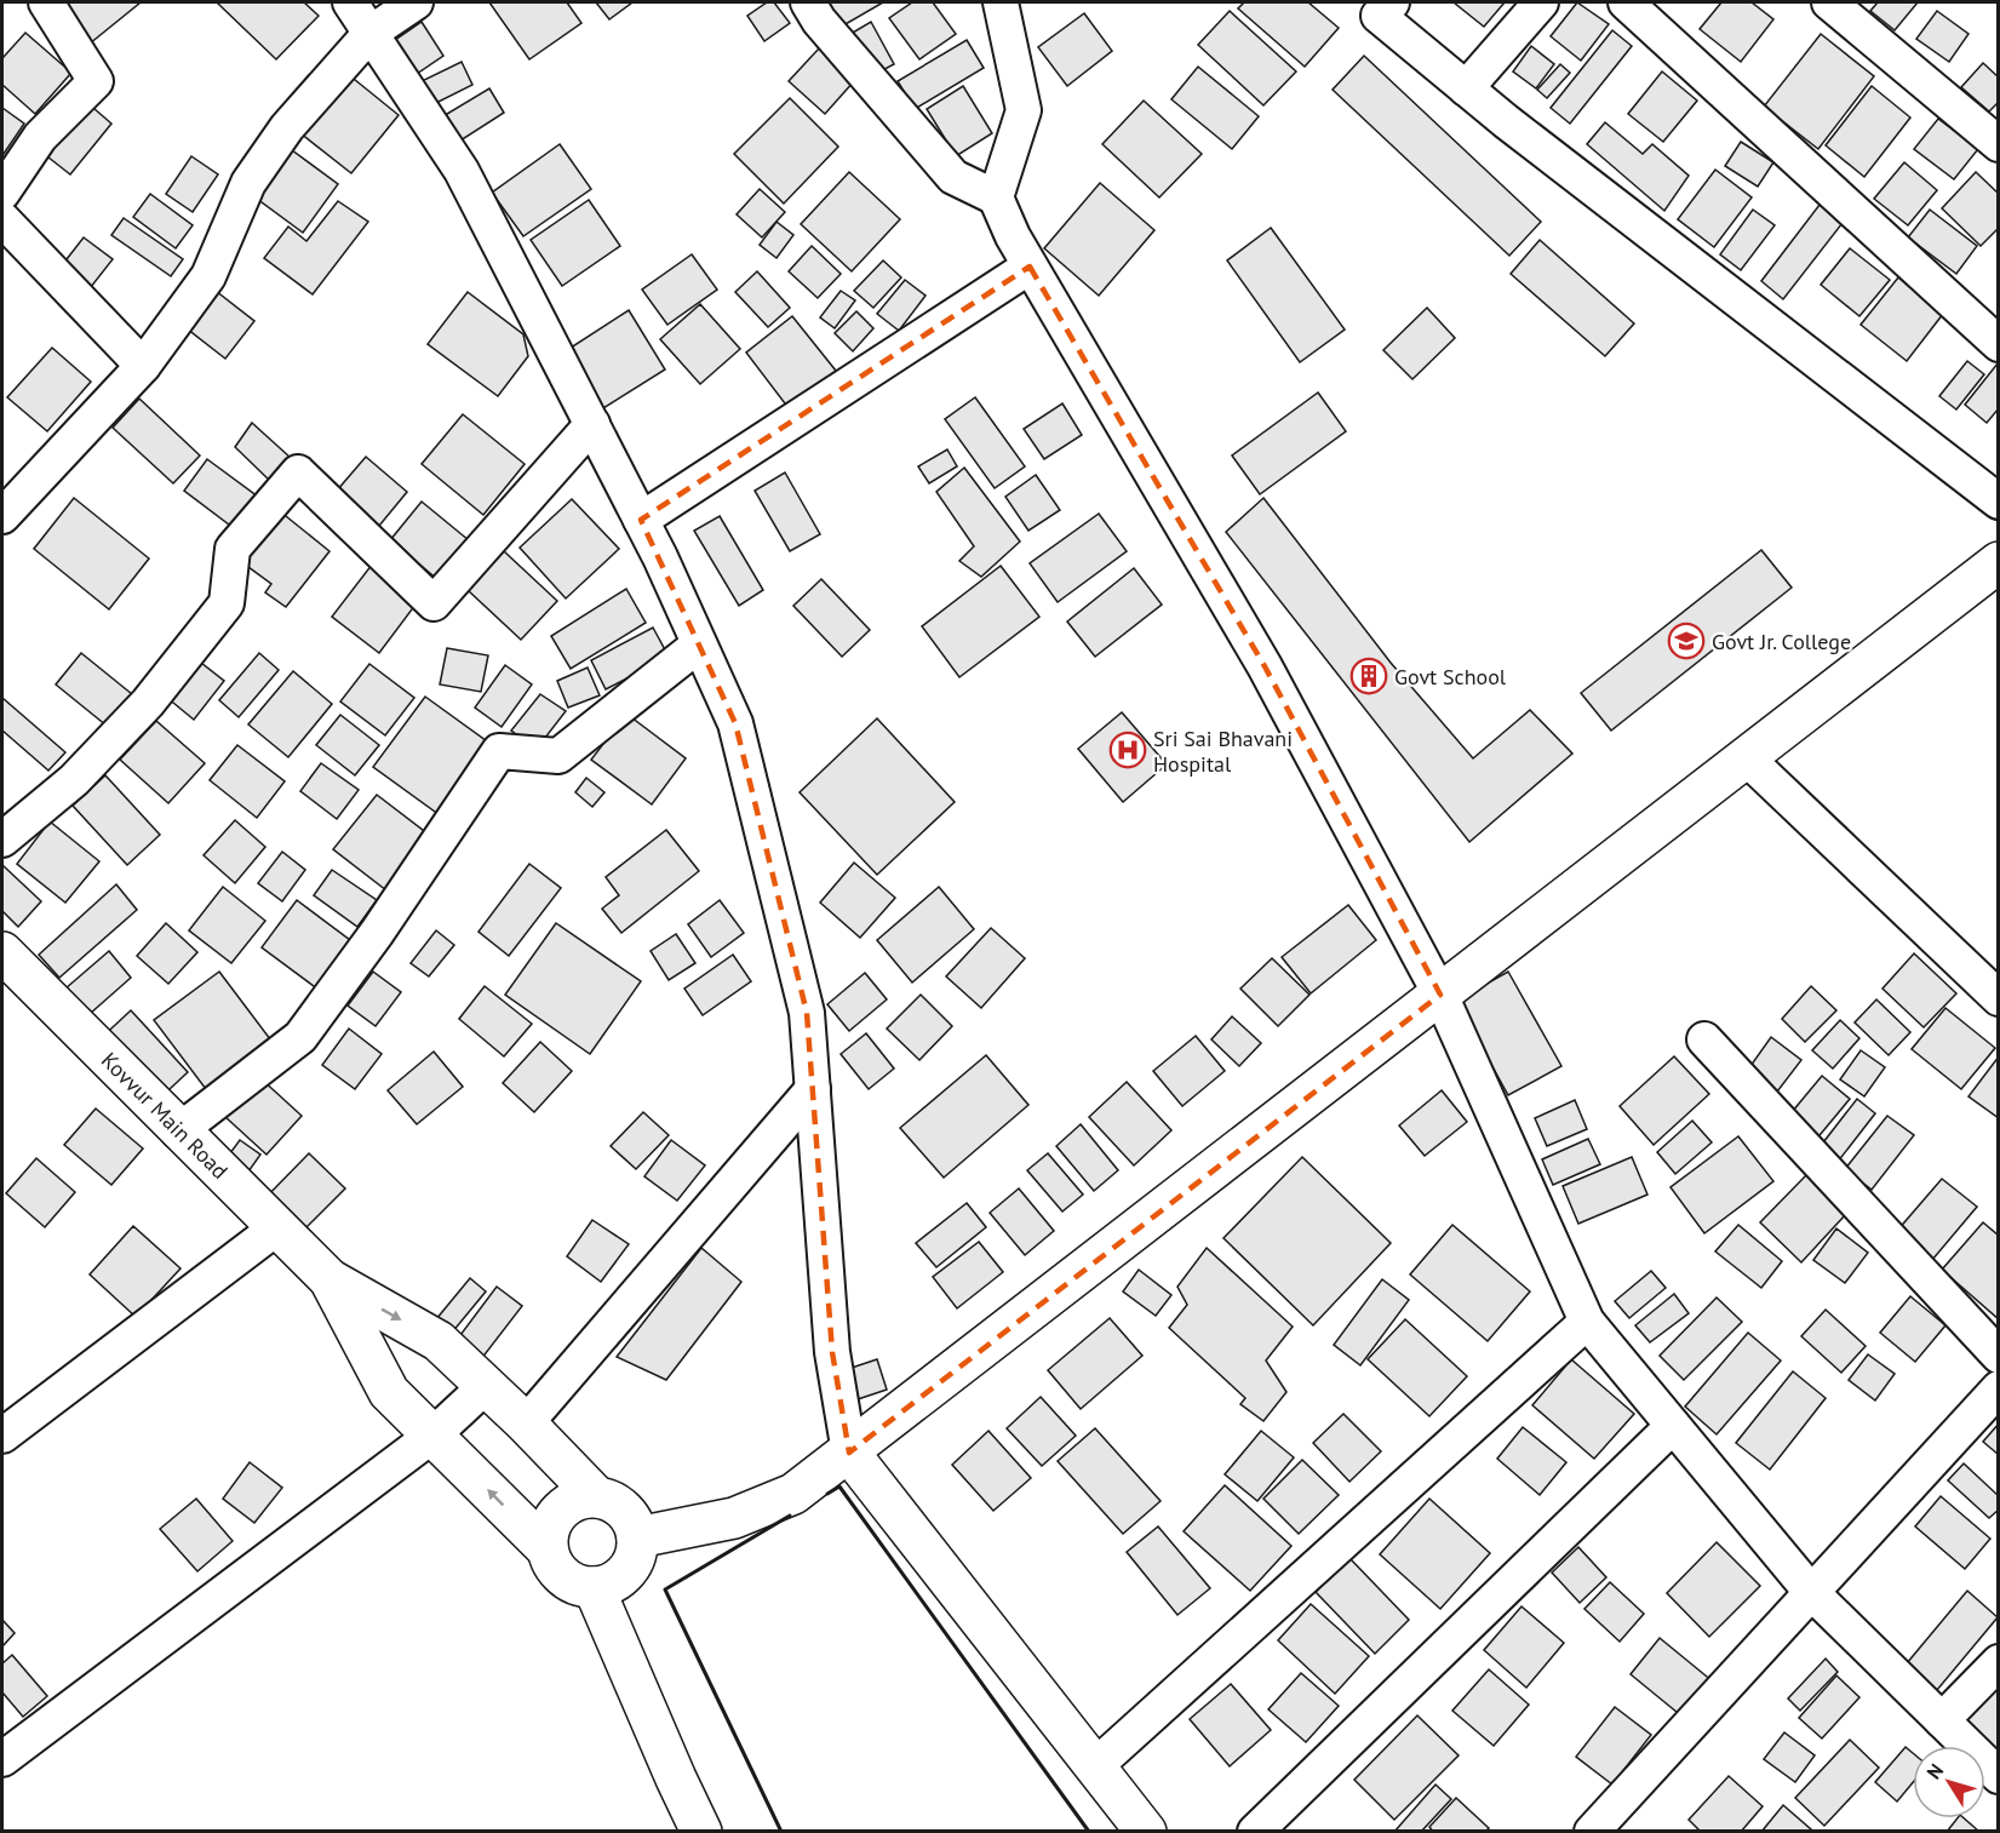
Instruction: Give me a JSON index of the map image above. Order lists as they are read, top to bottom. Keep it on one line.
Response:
{"streets":{"main road":["Kovvur Main Road"]},"places":{"school or university":["Govt Jr. College"],"building":["Govt School"],"hospital":["Sri Sai Bhavani Hospital"]},"north":"top left"}
